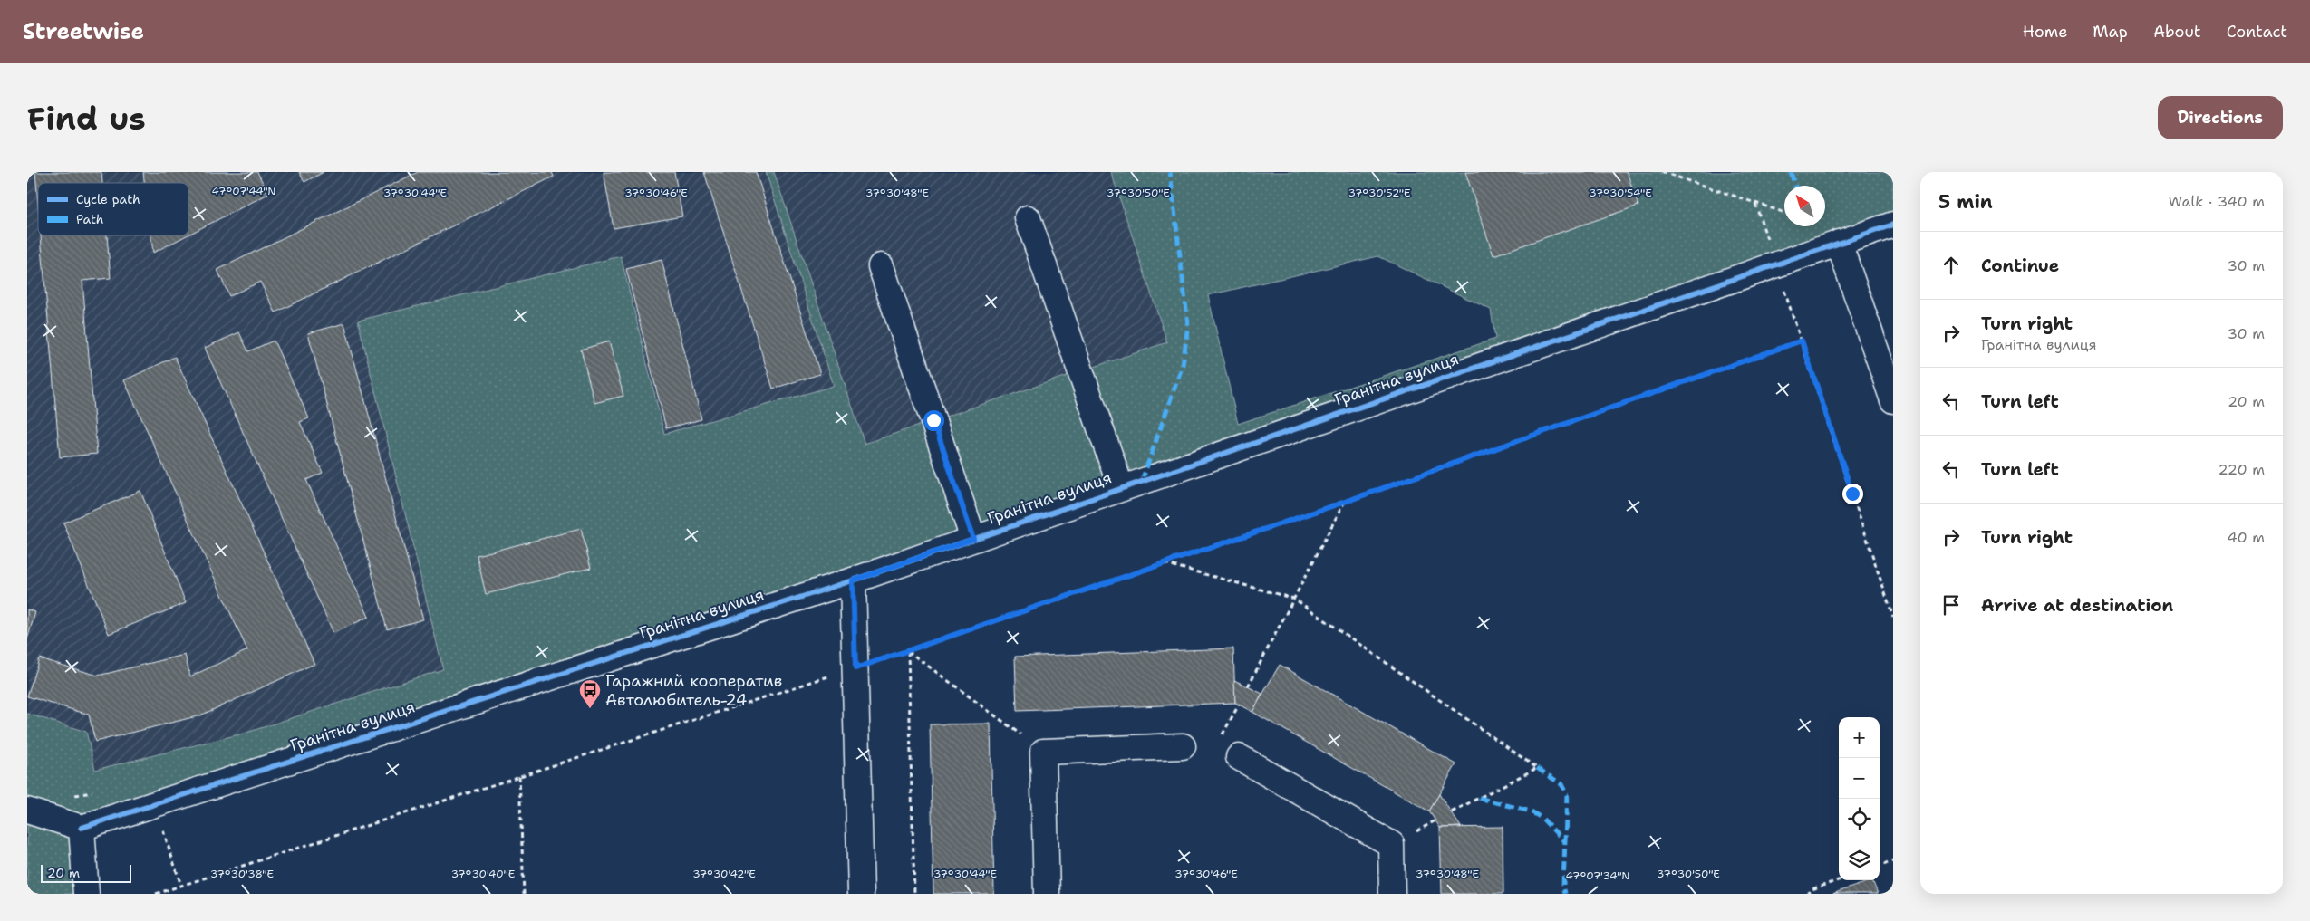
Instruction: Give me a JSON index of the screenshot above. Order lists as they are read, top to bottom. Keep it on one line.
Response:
{"streets":{"street":["Гранітна вулиця"]},"places":{"bus stop":["Гаражний кооператив Автолюбитель-24"]},"legend":["Cycle path","Path"],"scale_bar":"20 m","north":"top left","page":{"header":"Streetwise","nav":["Home","Map","About","Contact"],"buttons":"Directions","title":"Find us","heading":["5 min","Walk · 340 m"],"list":[["Continue","30 m"],["Turn right","Гранітна вулиця","30 m"],["Turn left","20 m"],["Turn left","220 m"],["Turn right","40 m"],"Arrive at destination"],"map_buttons":["+","−"],"scale":"20 m"},"coordinates":["47°07'44\"N","37°30'44\"E","37°30'46\"E","37°30'48\"E","37°30'50\"E","37°30'52\"E","37°30'54\"E","37°30'38\"E","37°30'40\"E","37°30'42\"E","47°07'34\"N"]}
